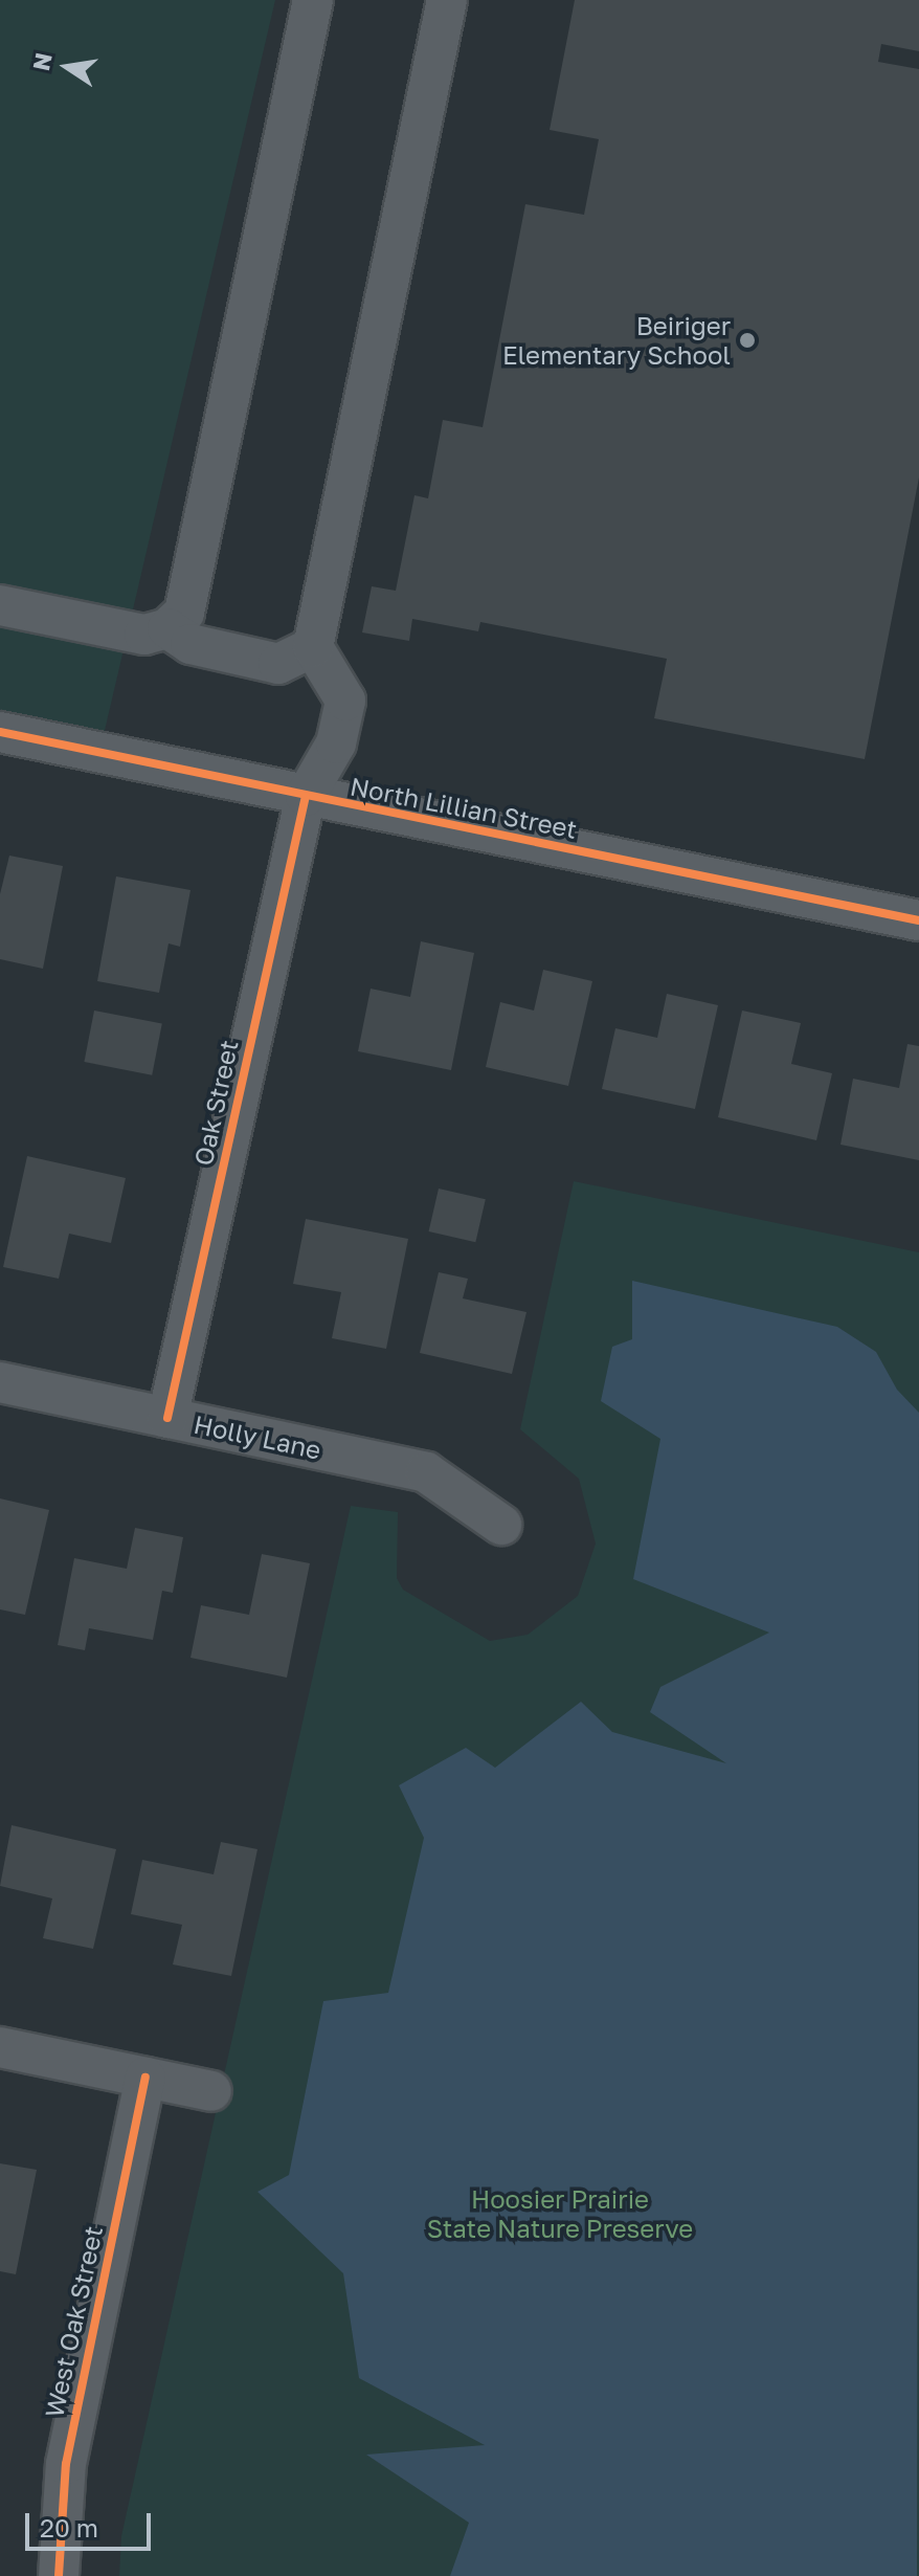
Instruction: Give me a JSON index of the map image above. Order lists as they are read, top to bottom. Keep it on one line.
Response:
{"streets":{"street":["North Lillian Street","Oak Street","Holly Lane","West Oak Street"]},"crossings":[["North Lillian Street","Oak Street"],["Oak Street","Holly Lane"]],"parks":["Hoosier Prairie State Nature Preserve"],"places":["Beiriger Elementary School"],"scale_bar":"20 m","north":"left"}
